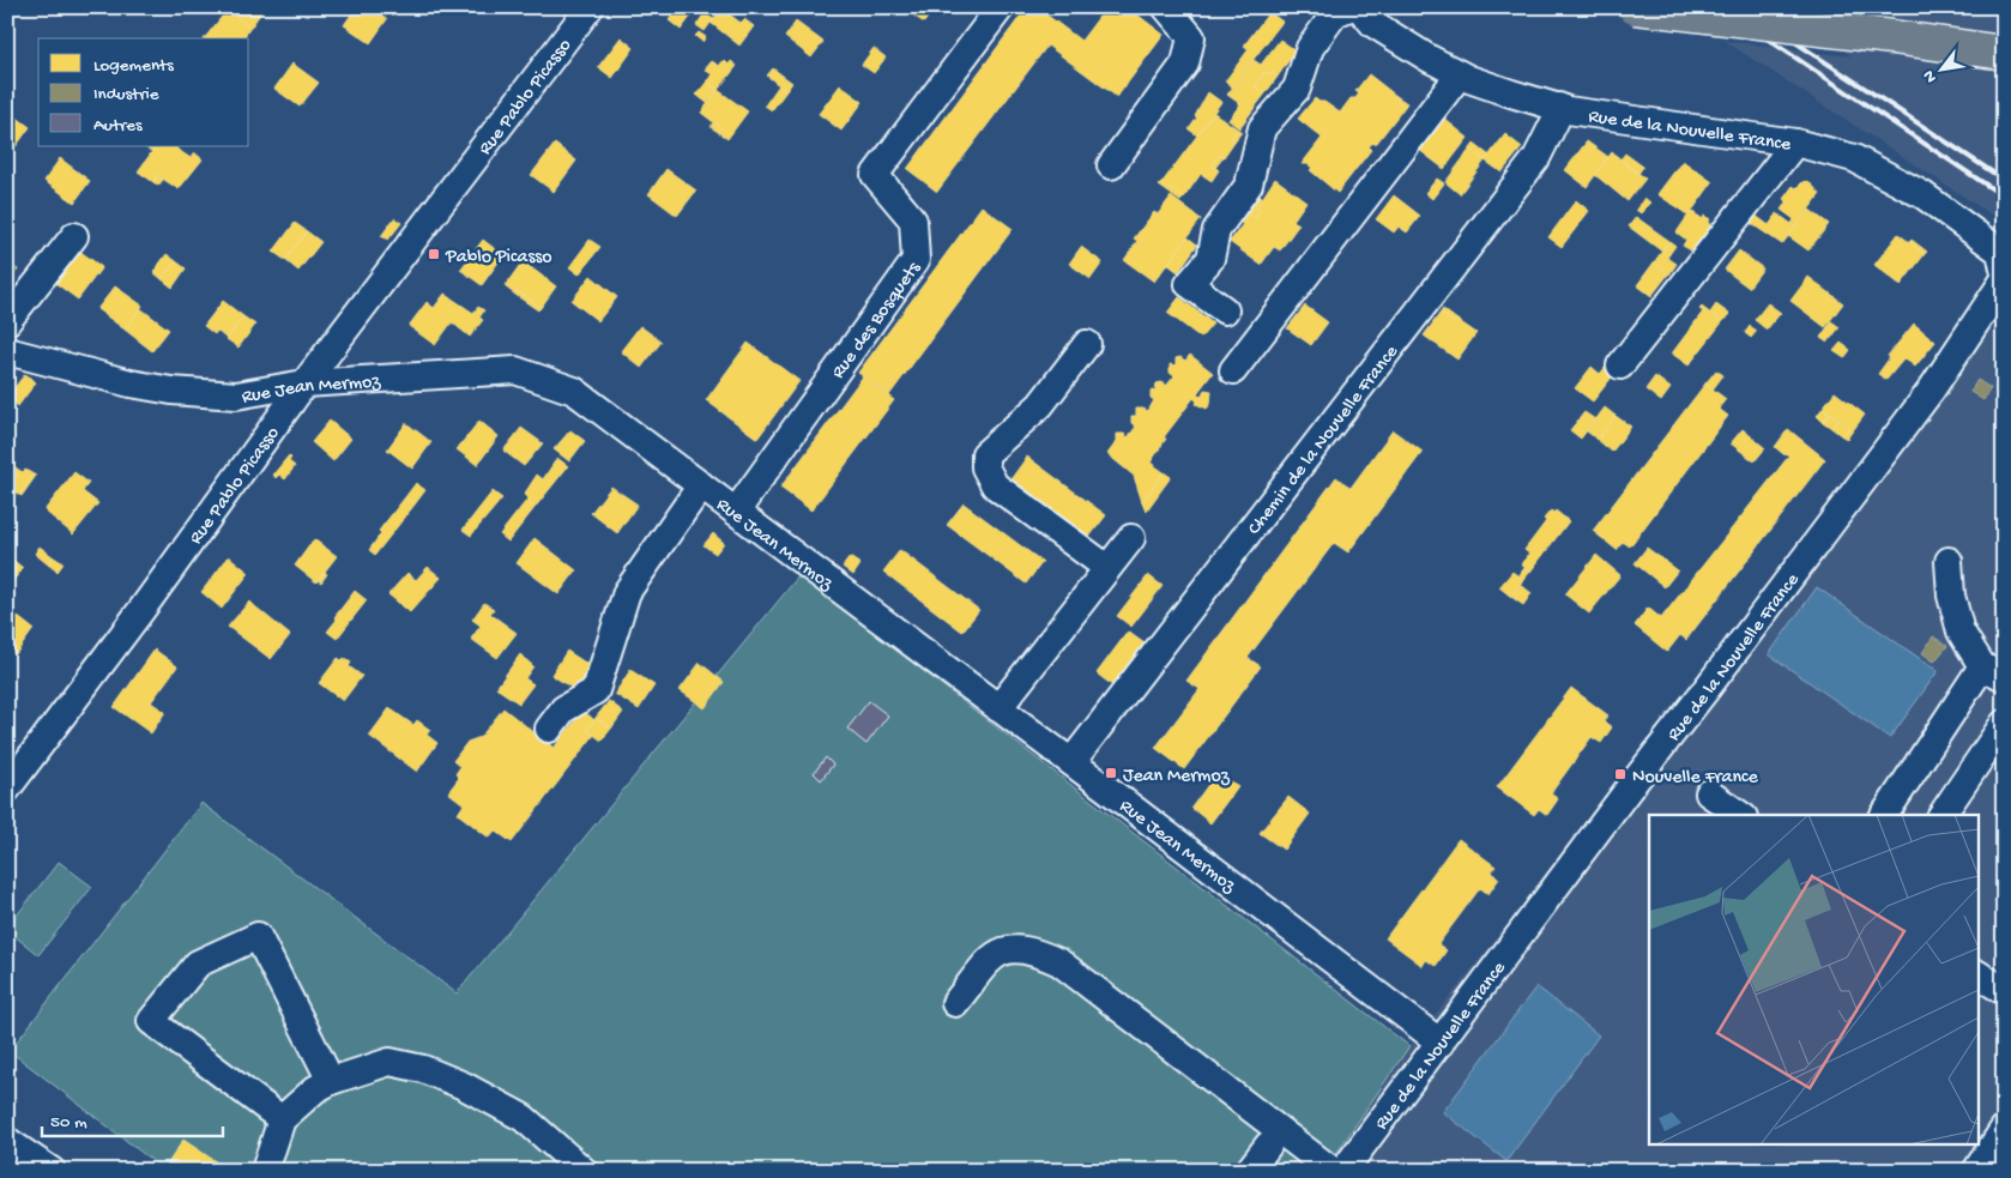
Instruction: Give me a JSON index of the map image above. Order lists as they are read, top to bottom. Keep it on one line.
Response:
{"streets":{"street":["Rue Pablo Picasso","Rue de la Nouvelle France","Rue des Bosquets","Rue Jean Mermoz","Chemin de la Nouvelle France"]},"crossings":[["Rue Pablo Picasso","Rue Jean Mermoz"],["Rue de la Nouvelle France","Rue Jean Mermoz"],["Rue de la Nouvelle France","Chemin de la Nouvelle France"],["Rue des Bosquets","Rue Jean Mermoz"],["Rue Jean Mermoz","Chemin de la Nouvelle France"]],"places":{"transit":["Pablo Picasso","Jean Mermoz","Nouvelle France"]},"legend":["Logements","Industrie","Autres"],"scale_bar":"50 m","north":"bottom left"}
